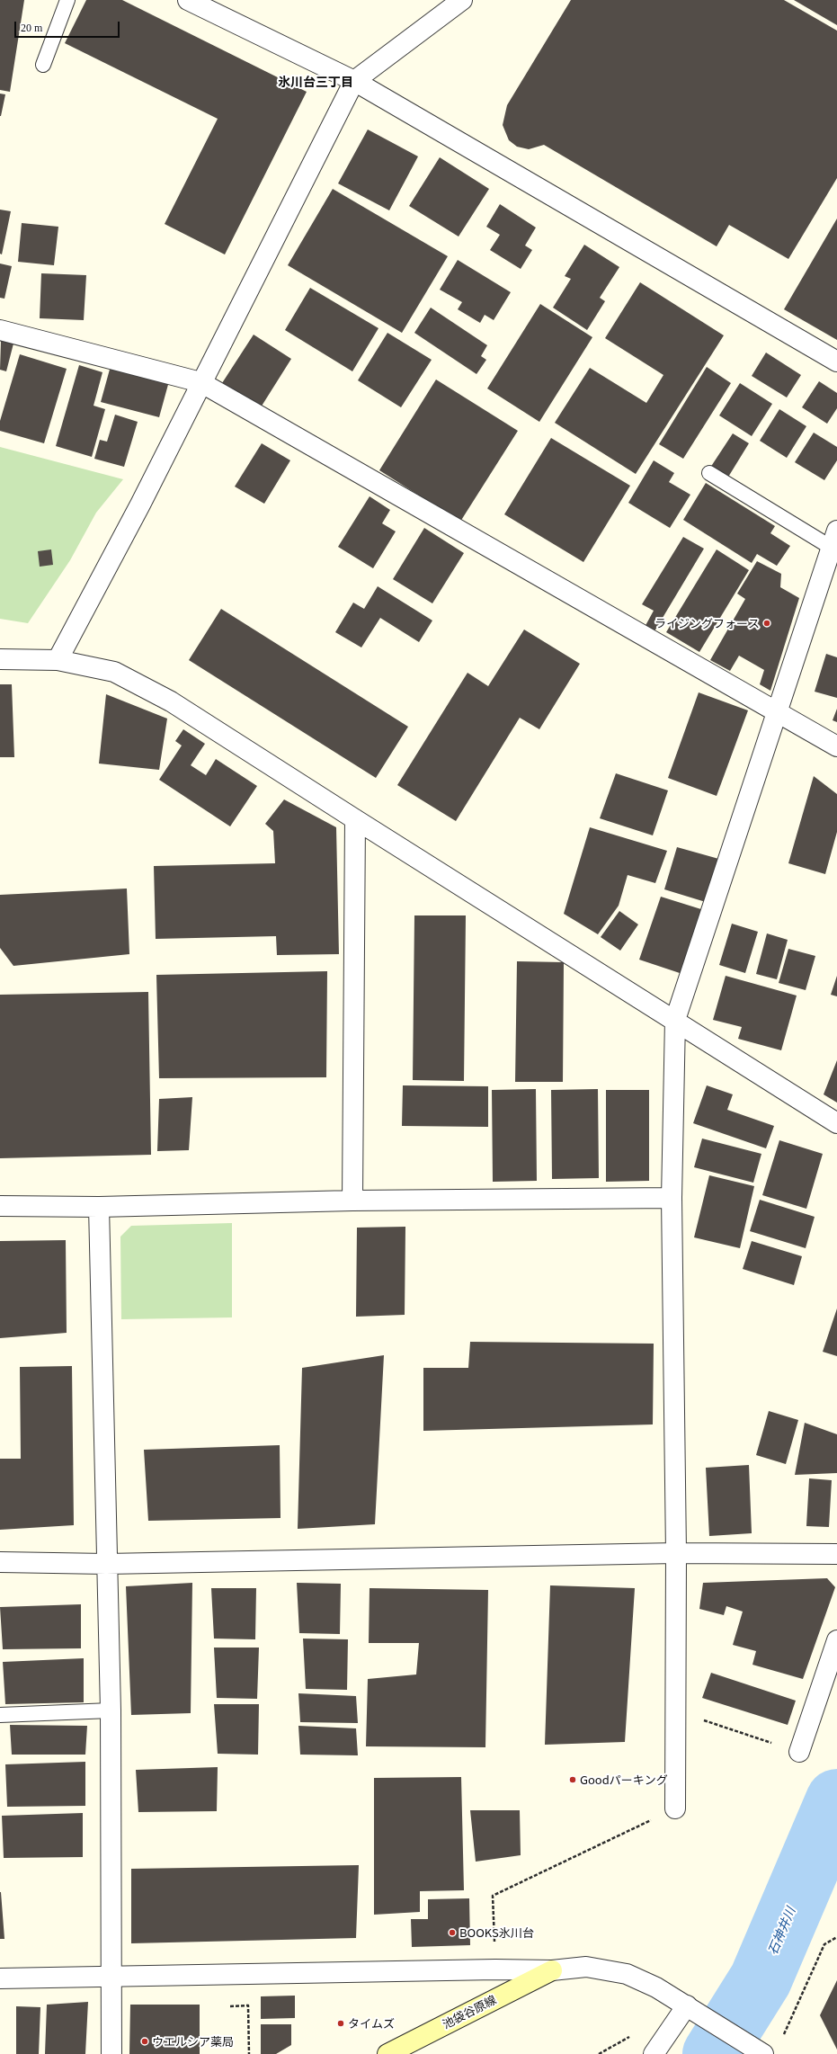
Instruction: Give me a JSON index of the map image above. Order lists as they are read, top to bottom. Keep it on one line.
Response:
{"streets":{"main road":["池袋谷原線"]},"districts":["氷川台三丁目"],"water":["石神井川"],"places":["ライジングフォース","Goodパーキング","BOOKS氷川台","タイムズ","ウエルシア薬局"],"scale_bar":"20 m"}
